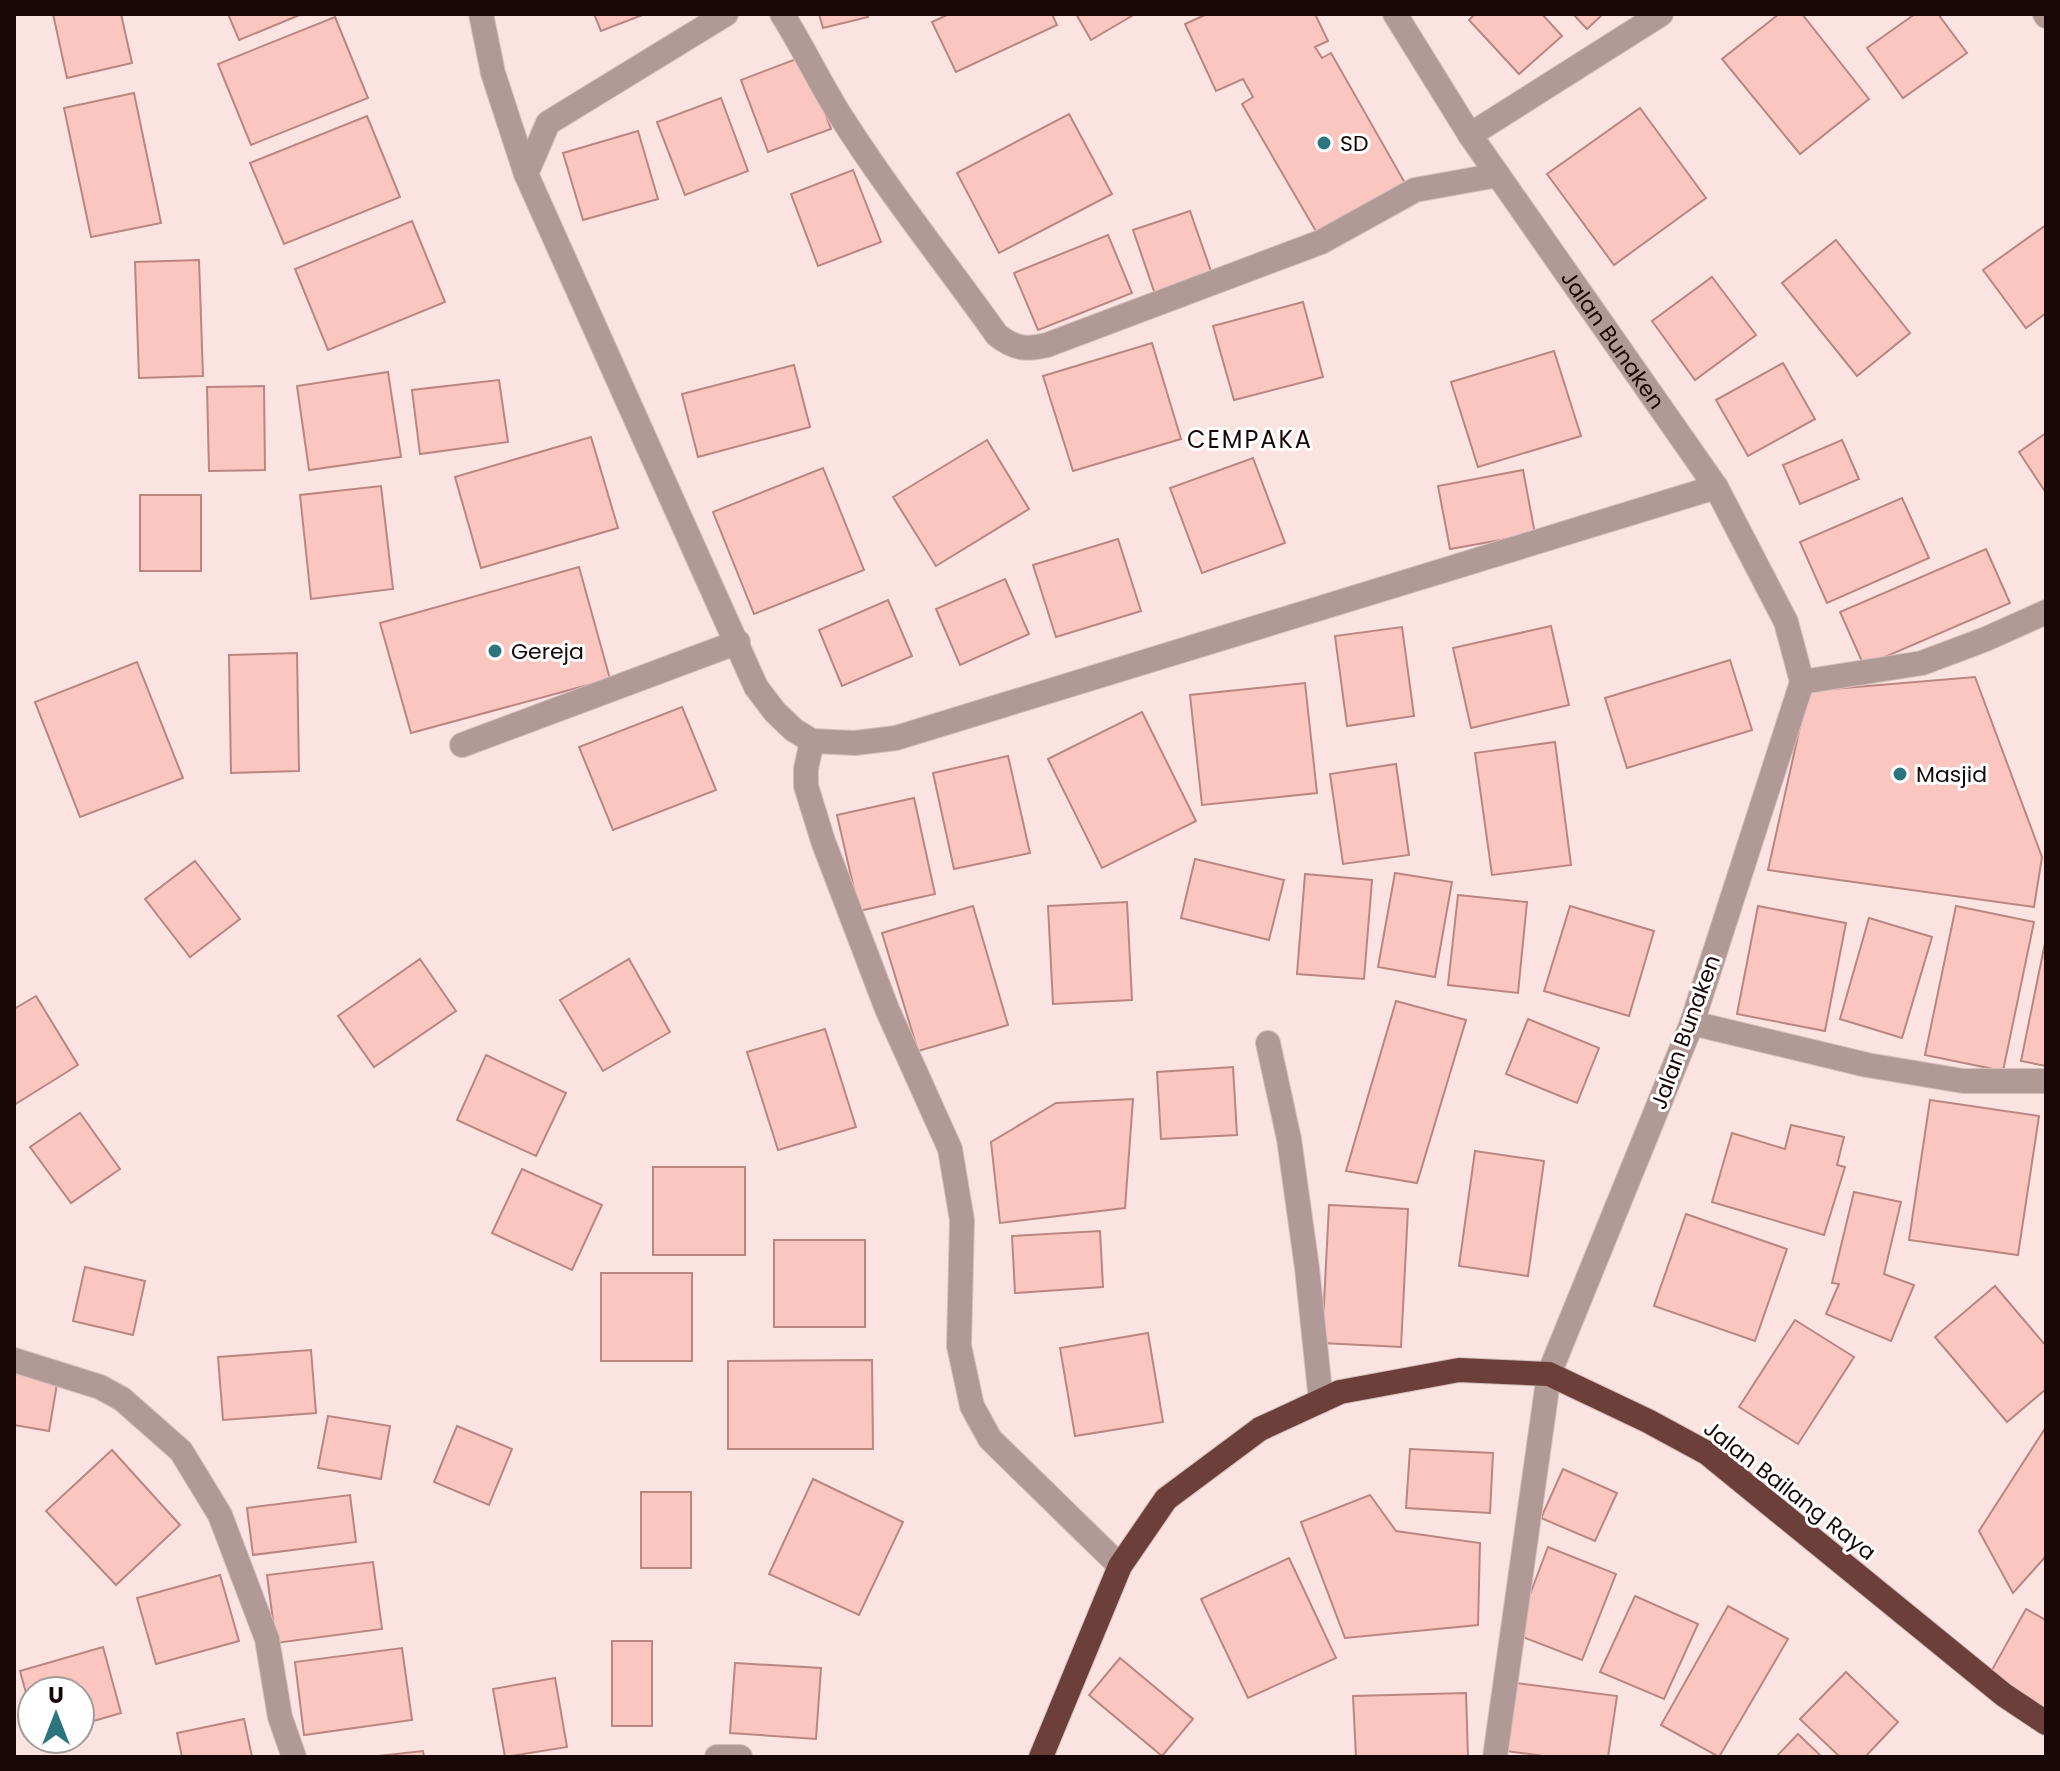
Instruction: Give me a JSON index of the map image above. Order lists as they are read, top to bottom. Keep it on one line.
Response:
{"streets":{"highway":["Jalan Bailang Raya"],"street":["Jalan Bunaken"]},"crossings":[["Jalan Bunaken","Jalan Bailang Raya"]],"districts":["CEMPAKA"],"places":["SD","Gereja","Masjid"],"north":"top"}
